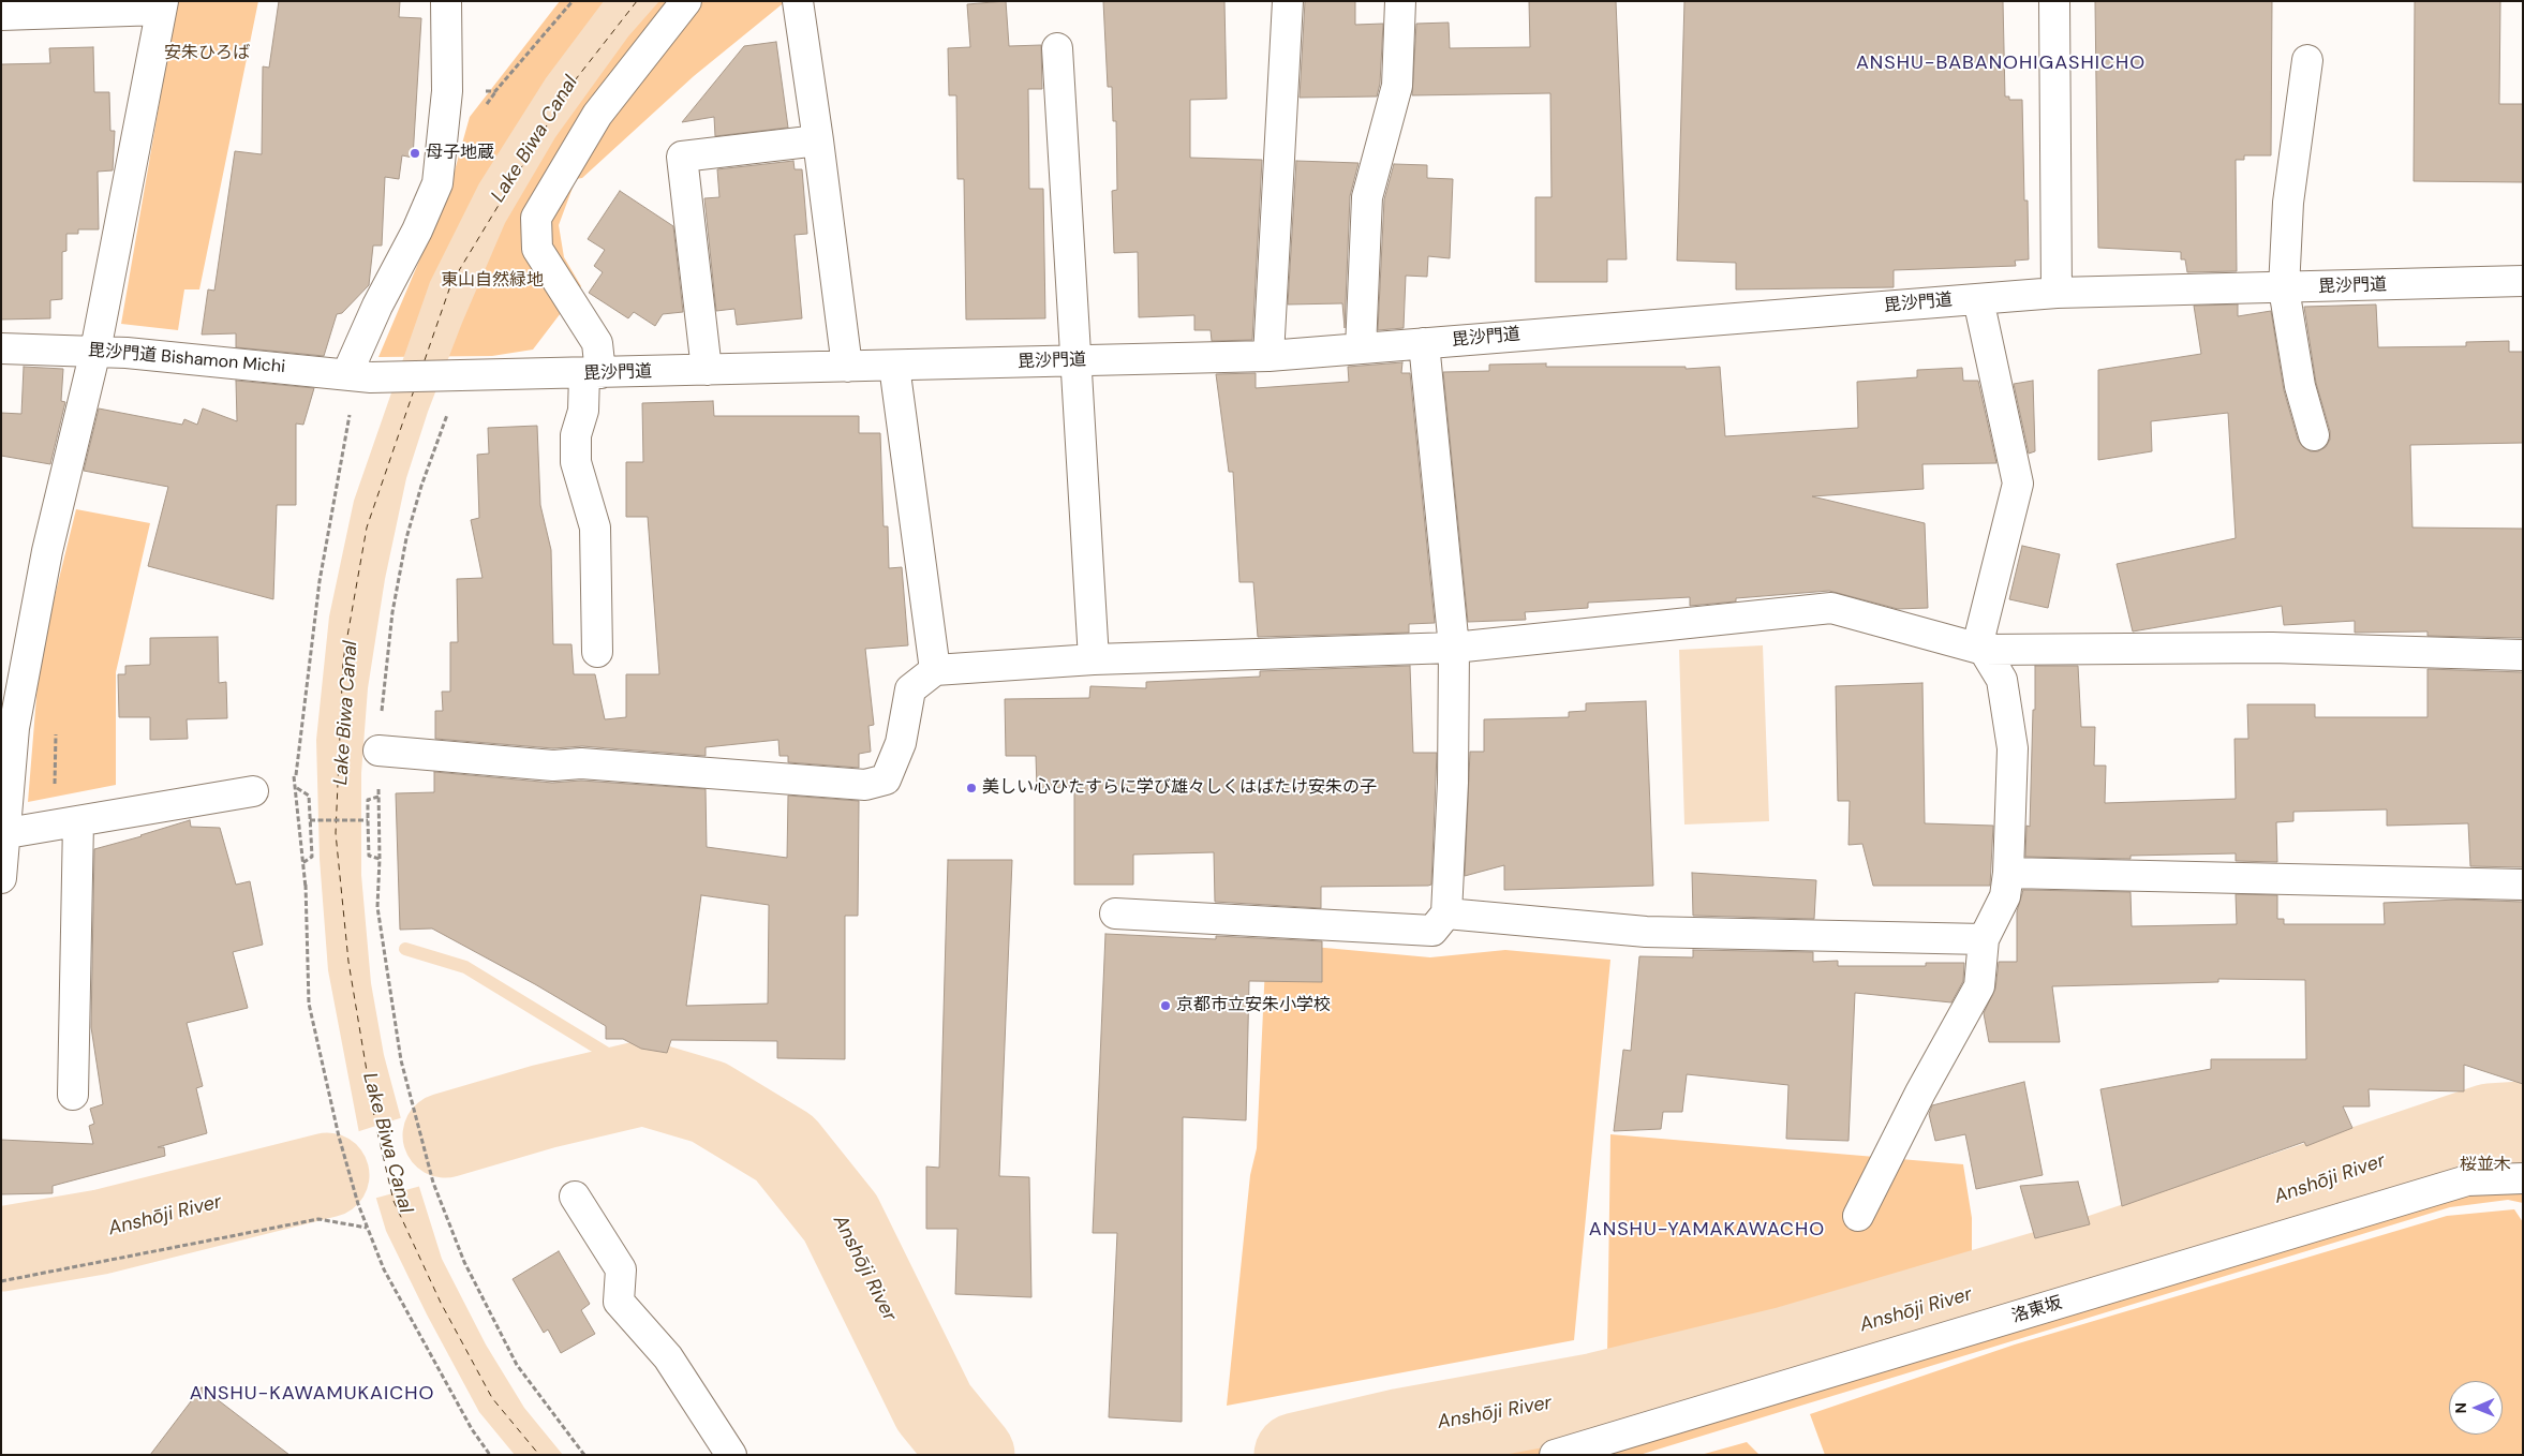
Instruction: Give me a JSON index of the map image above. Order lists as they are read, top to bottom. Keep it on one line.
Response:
{"streets":{"street":["毘沙門道","毘沙門道 Bishamon Michi","洛東坂"]},"crossings":[["毘沙門道","毘沙門道 Bishamon Michi"]],"districts":["ANSHU-BABANOHIGASHICHO","ANSHU-YAMAKAWACHO","ANSHU-KAWAMUKAICHO"],"water":["Lake Biwa Canal","Anshōji River"],"parks":["安朱ひろば","東山自然緑地","桜並木"],"places":["母子地蔵","美しい心ひたすらに学び雄々しくはばたけ安朱の子","京都市立安朱小学校"],"north":"left"}
